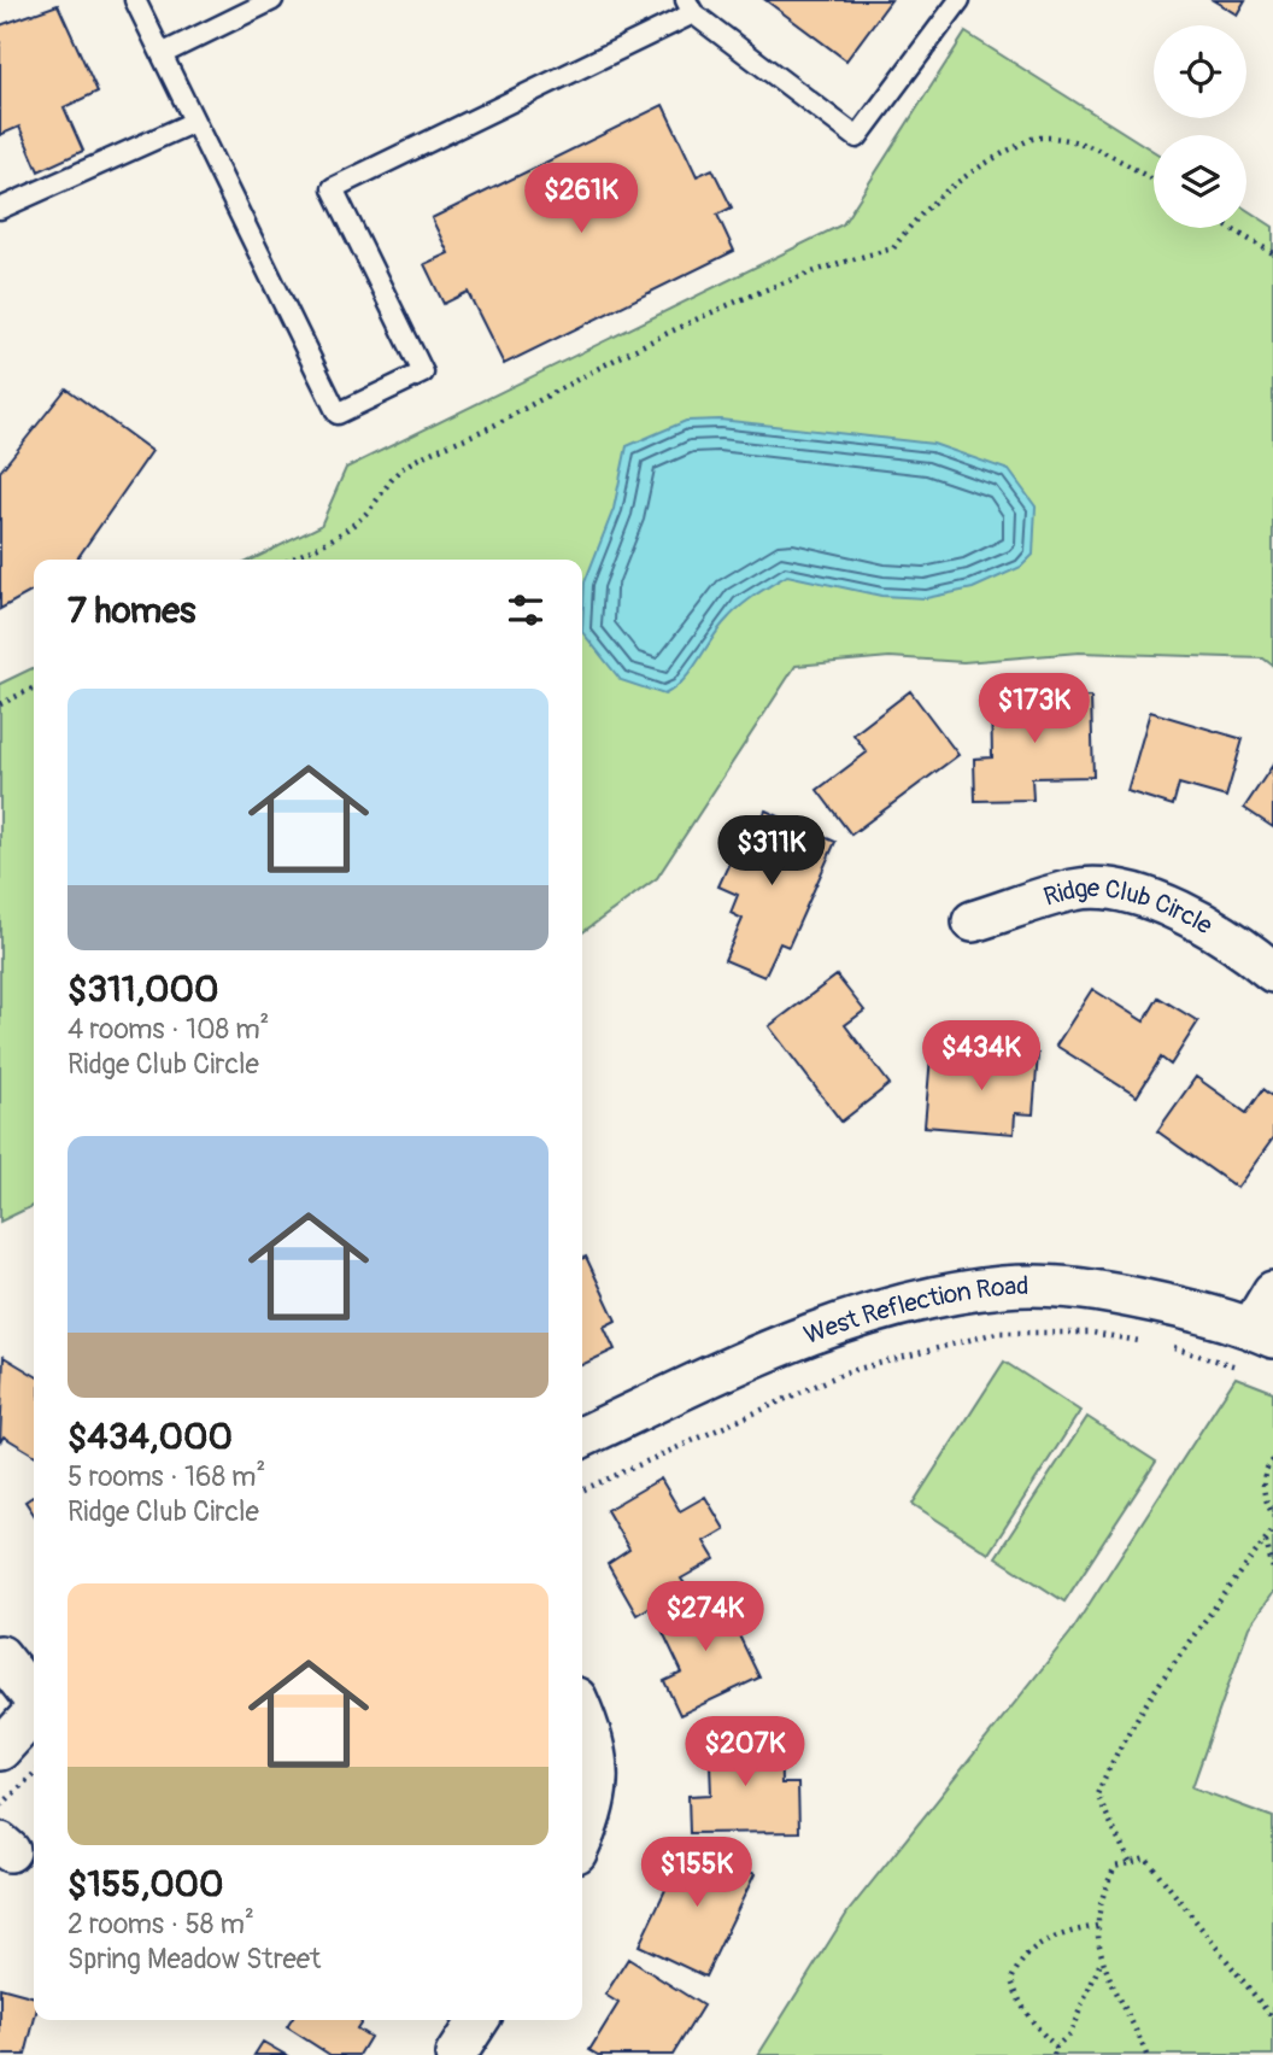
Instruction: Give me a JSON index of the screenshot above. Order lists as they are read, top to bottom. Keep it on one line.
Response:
{"streets":{"street":["Ridge Club Circle","West Reflection Road"]},"page":{"price":["$261K","$173K","$311K","$434K","$274K","$207K","$155K"],"heading":"7 homes","list":[{"name":"$311,000","note":"4 rooms · 108 m² · Ridge Club Circle"},{"name":"$434,000","note":"5 rooms · 168 m² · Ridge Club Circle"},{"name":"$155,000","note":"2 rooms · 58 m² · Spring Meadow Street"}]}}
